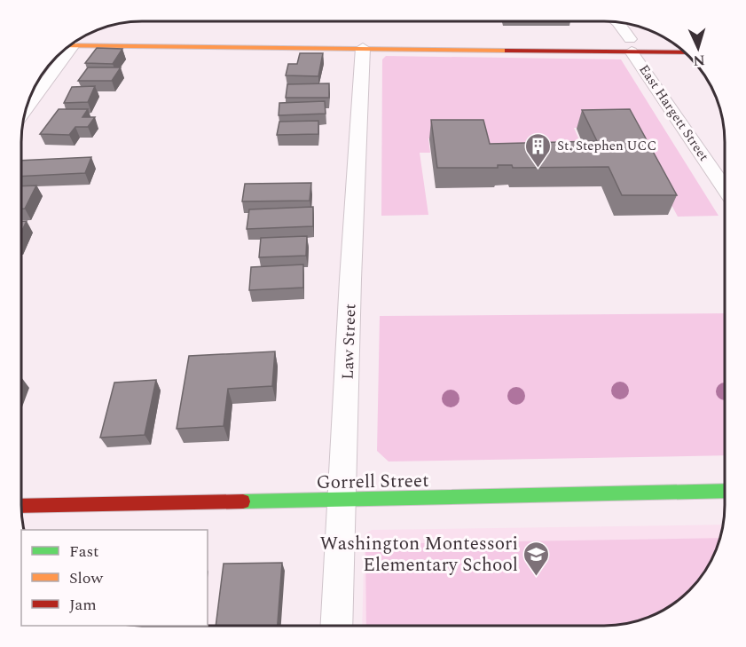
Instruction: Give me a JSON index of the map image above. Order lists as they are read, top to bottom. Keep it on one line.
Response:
{"streets":{"main road":["Gorrell Street"],"street":["East Hargett Street","Law Street"]},"crossings":[["Law Street","Gorrell Street"]],"places":{"building":["St. Stephen UCC"],"school or university":["Washington Montessori Elementary School"]},"legend":["Fast","Slow","Jam"],"north":"bottom"}
